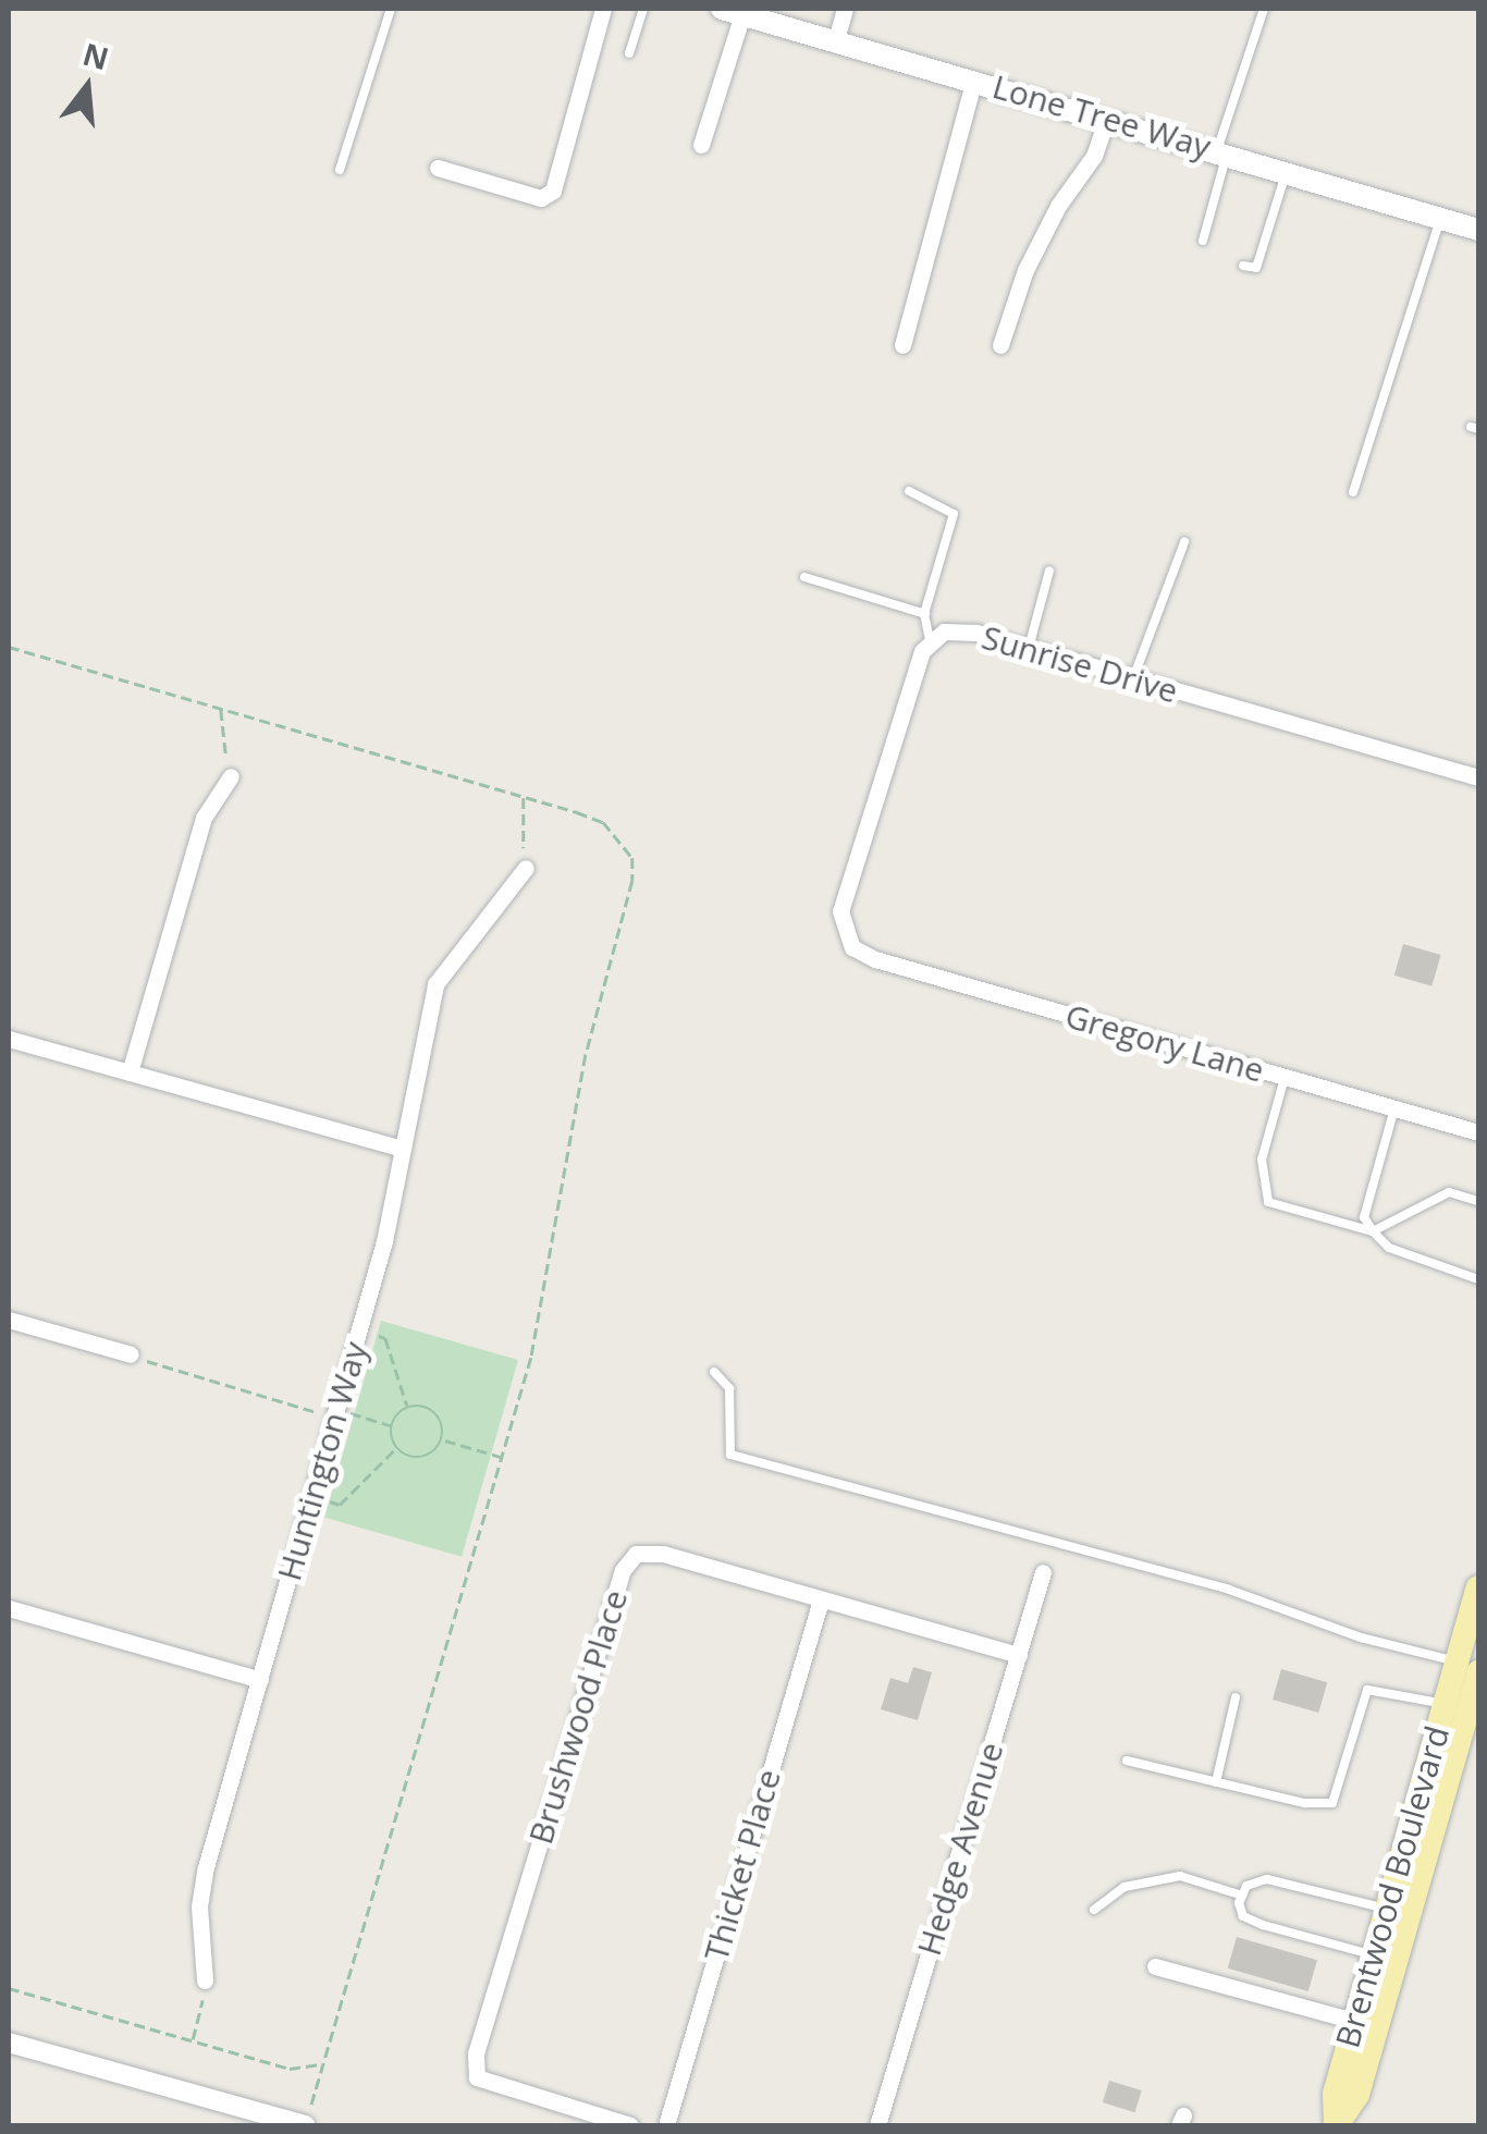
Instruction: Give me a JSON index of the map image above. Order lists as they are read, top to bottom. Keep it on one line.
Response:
{"streets":{"main road":["Lone Tree Way","Brentwood Boulevard"],"street":["Sunrise Drive","Gregory Lane","Huntington Way","Brushwood Place","Hedge Avenue","Thicket Place"]},"crossings":[["Sunrise Drive","Gregory Lane"],["Brushwood Place","Hedge Avenue"],["Brushwood Place","Thicket Place"]],"north":"top"}
